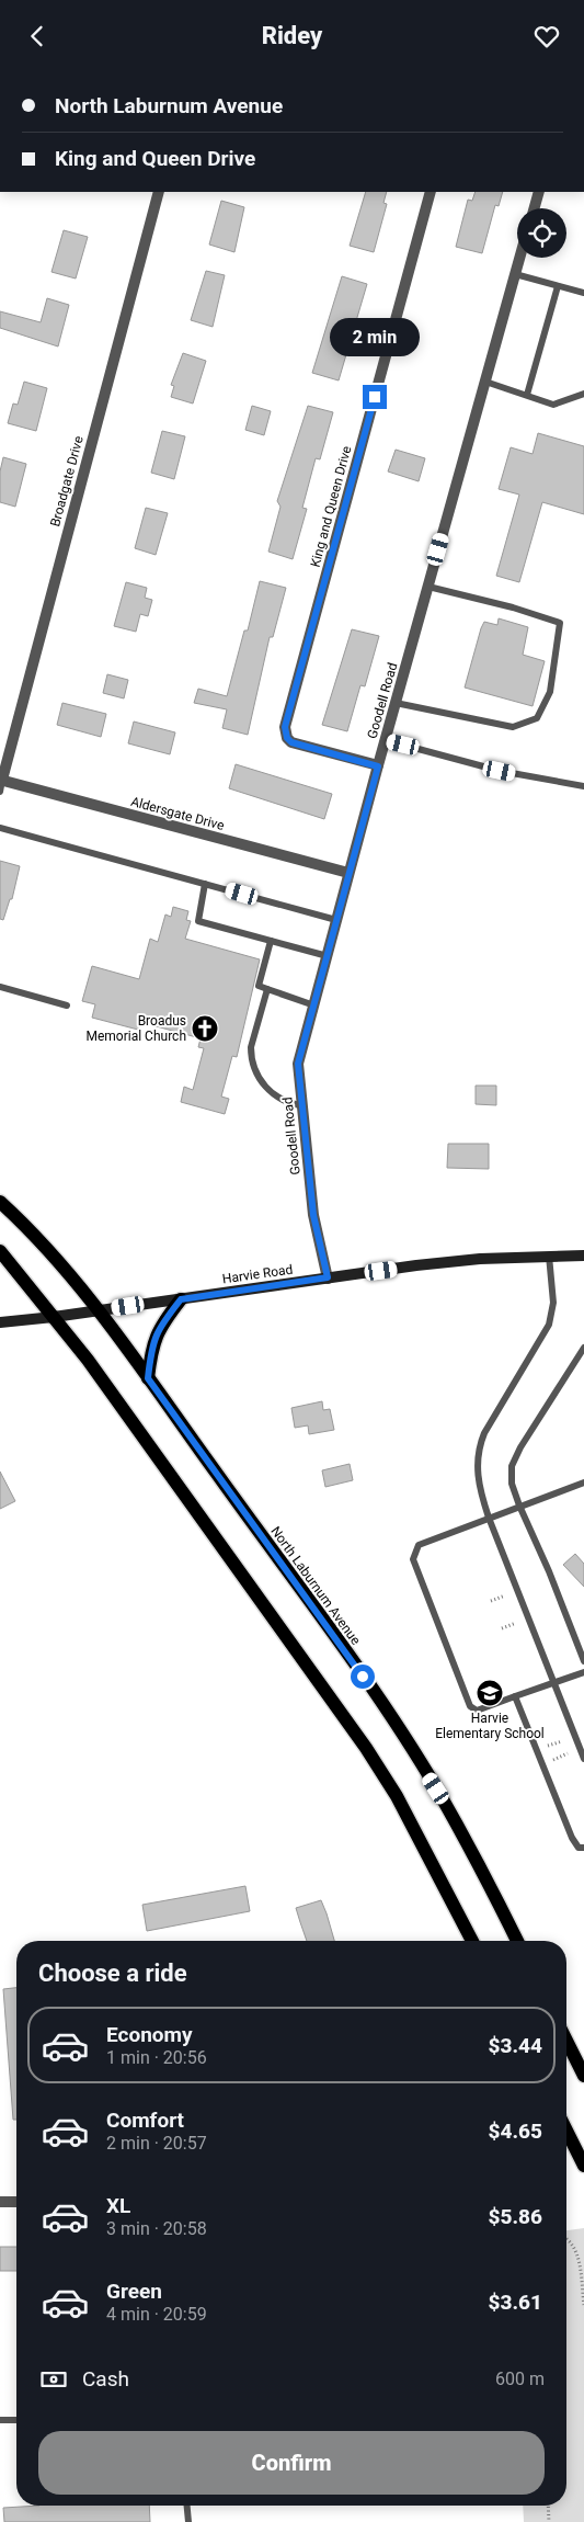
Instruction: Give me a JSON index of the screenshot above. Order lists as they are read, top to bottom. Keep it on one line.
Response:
{"streets":{"main road":["North Laburnum Avenue"],"street":["Broadgate Drive","King and Queen Drive","Goodell Road","Aldersgate Drive","Harvie Road"]},"crossings":[["Broadgate Drive","Aldersgate Drive"],["King and Queen Drive","Goodell Road"],["Goodell Road","Aldersgate Drive"],["Goodell Road","Harvie Road"],["Harvie Road","North Laburnum Avenue"]],"places":{"church":["Broadus Memorial Church"],"school or university":["Harvie Elementary School"]},"page":{"header":"Ridey","banner":["North Laburnum Avenue","King and Queen Drive"],"bubble":"2 min","heading":"Choose a ride","list":[{"name":"Economy","note":"1 min · 20:56","value":"$3.44"},{"name":"Comfort","note":"2 min · 20:57","value":"$4.65"},{"name":"XL","note":"3 min · 20:58","value":"$5.86"},{"name":"Green","note":"4 min · 20:59","value":"$3.61"}],"pay":["Cash","600 m"],"buttons":"Confirm"}}
